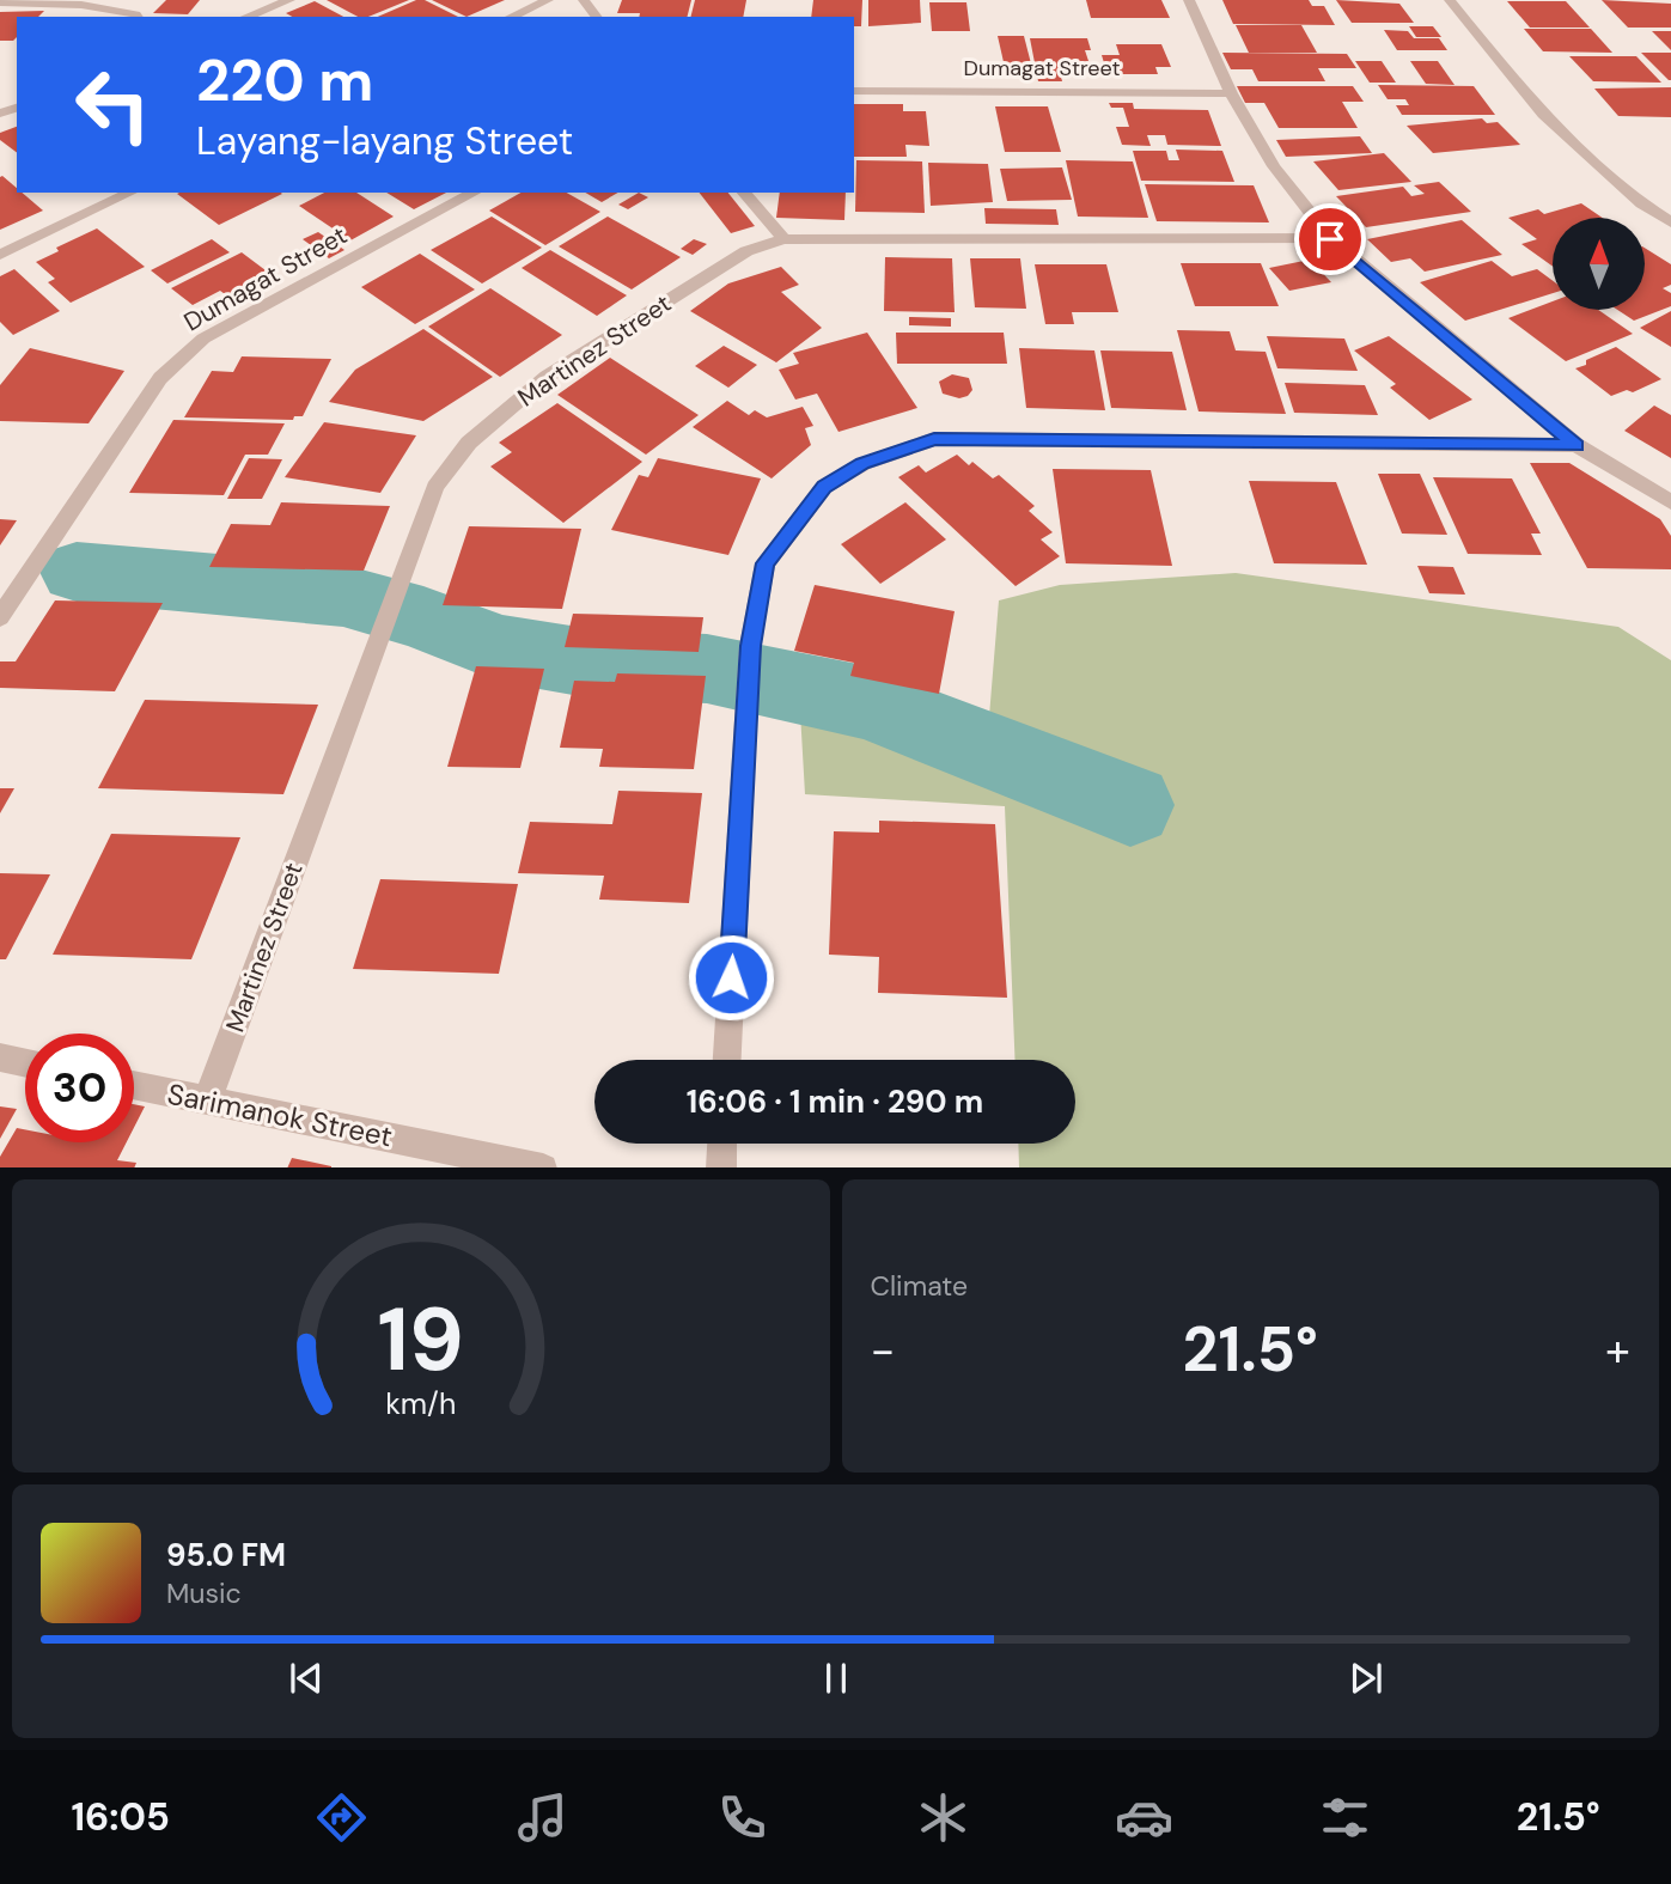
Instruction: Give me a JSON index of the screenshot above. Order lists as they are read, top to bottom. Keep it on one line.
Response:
{"streets":{"street":["Dumagat Street","Martinez Street","Sarimanok Street"]},"crossings":[["Martinez Street","Sarimanok Street"]],"north":"top","page":{"turn":["220 m","Layang-layang Street"],"limit":"30","trip":"16:06 · 1 min · 290 m","tile":"Climate","heat":["−","21.5°","+"],"song":["95.0 FM","Music"],"tabs":["16:05","21.5°"],"gauge":["19","km/h"]}}
